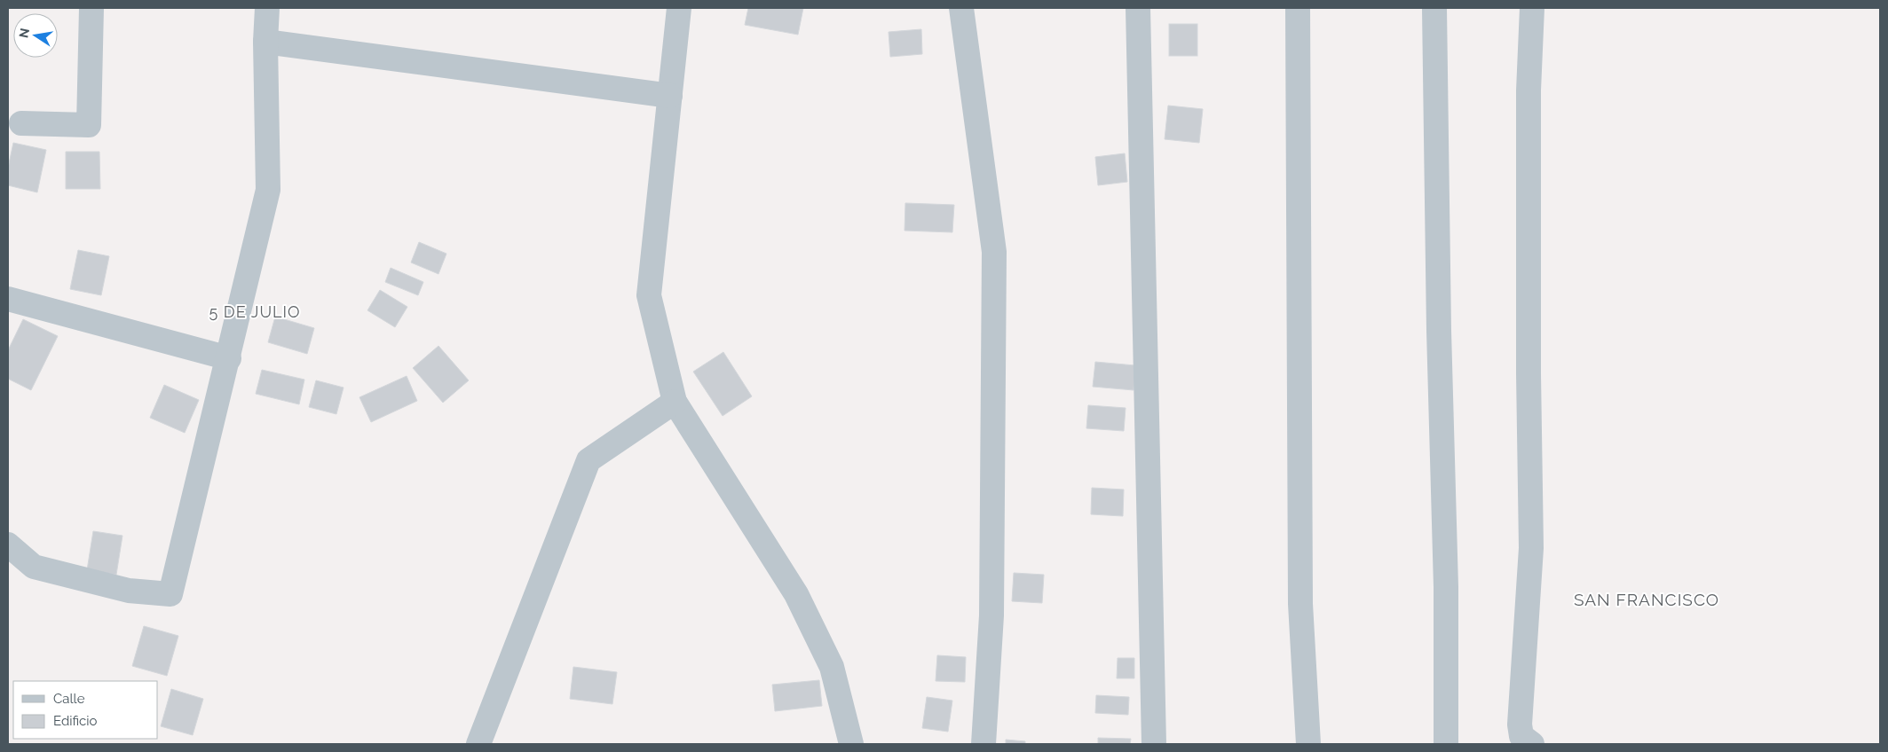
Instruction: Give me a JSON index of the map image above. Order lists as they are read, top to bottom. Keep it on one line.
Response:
{"districts":["5 DE JULIO","SAN FRANCISCO"],"legend":["Calle","Edificio"],"north":"left"}
